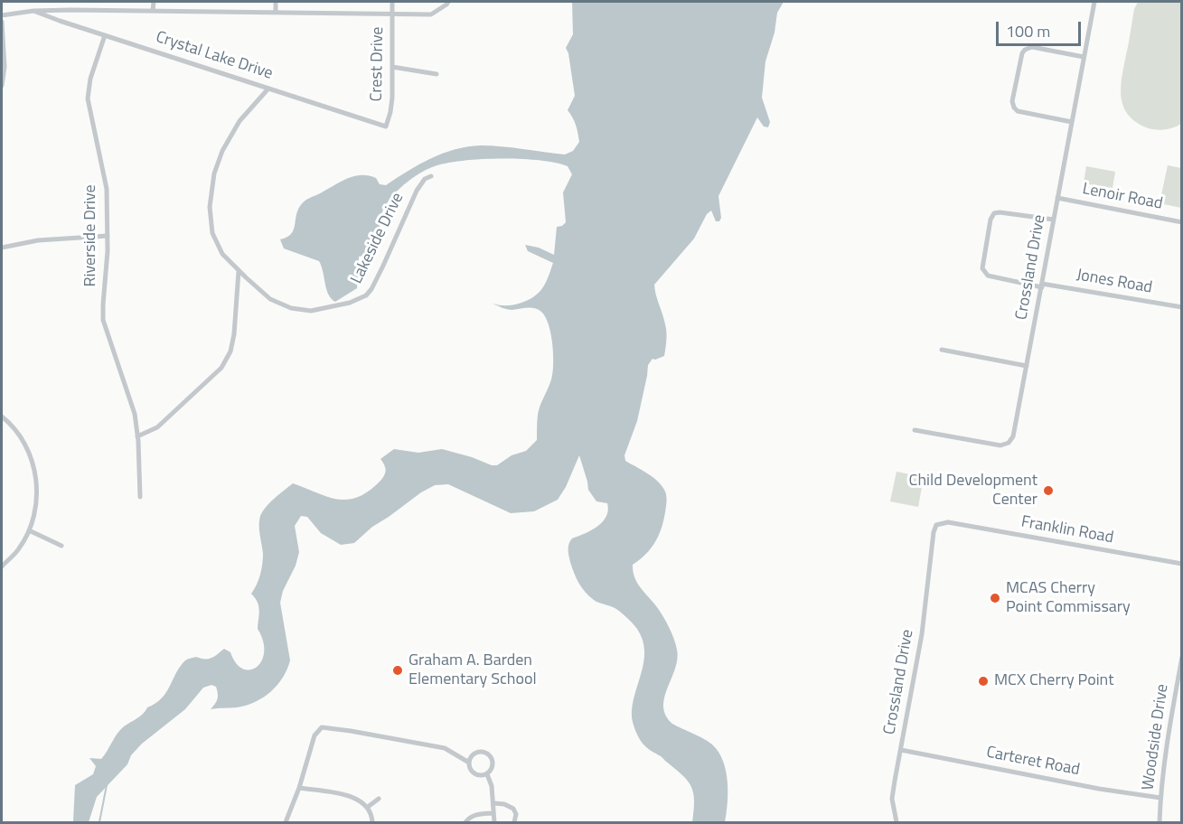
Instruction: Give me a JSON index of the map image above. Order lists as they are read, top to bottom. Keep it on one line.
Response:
{"streets":{"street":["Crystal Lake Drive","Crest Drive","Lenoir Road","Riverside Drive","Lakeside Drive","Crossland Drive","Jones Road","Franklin Road","Woodside Drive","Carteret Road"]},"crossings":[["Crystal Lake Drive","Crest Drive"],["Crystal Lake Drive","Riverside Drive"],["Crystal Lake Drive","Lakeside Drive"],["Lenoir Road","Crossland Drive"],["Crossland Drive","Jones Road"],["Crossland Drive","Franklin Road"],["Crossland Drive","Carteret Road"],["Woodside Drive","Carteret Road"]],"places":["Child Development Center","MCAS Cherry Point Commissary","Graham A. Barden Elementary School","MCX Cherry Point"],"scale_bar":"100 m"}
